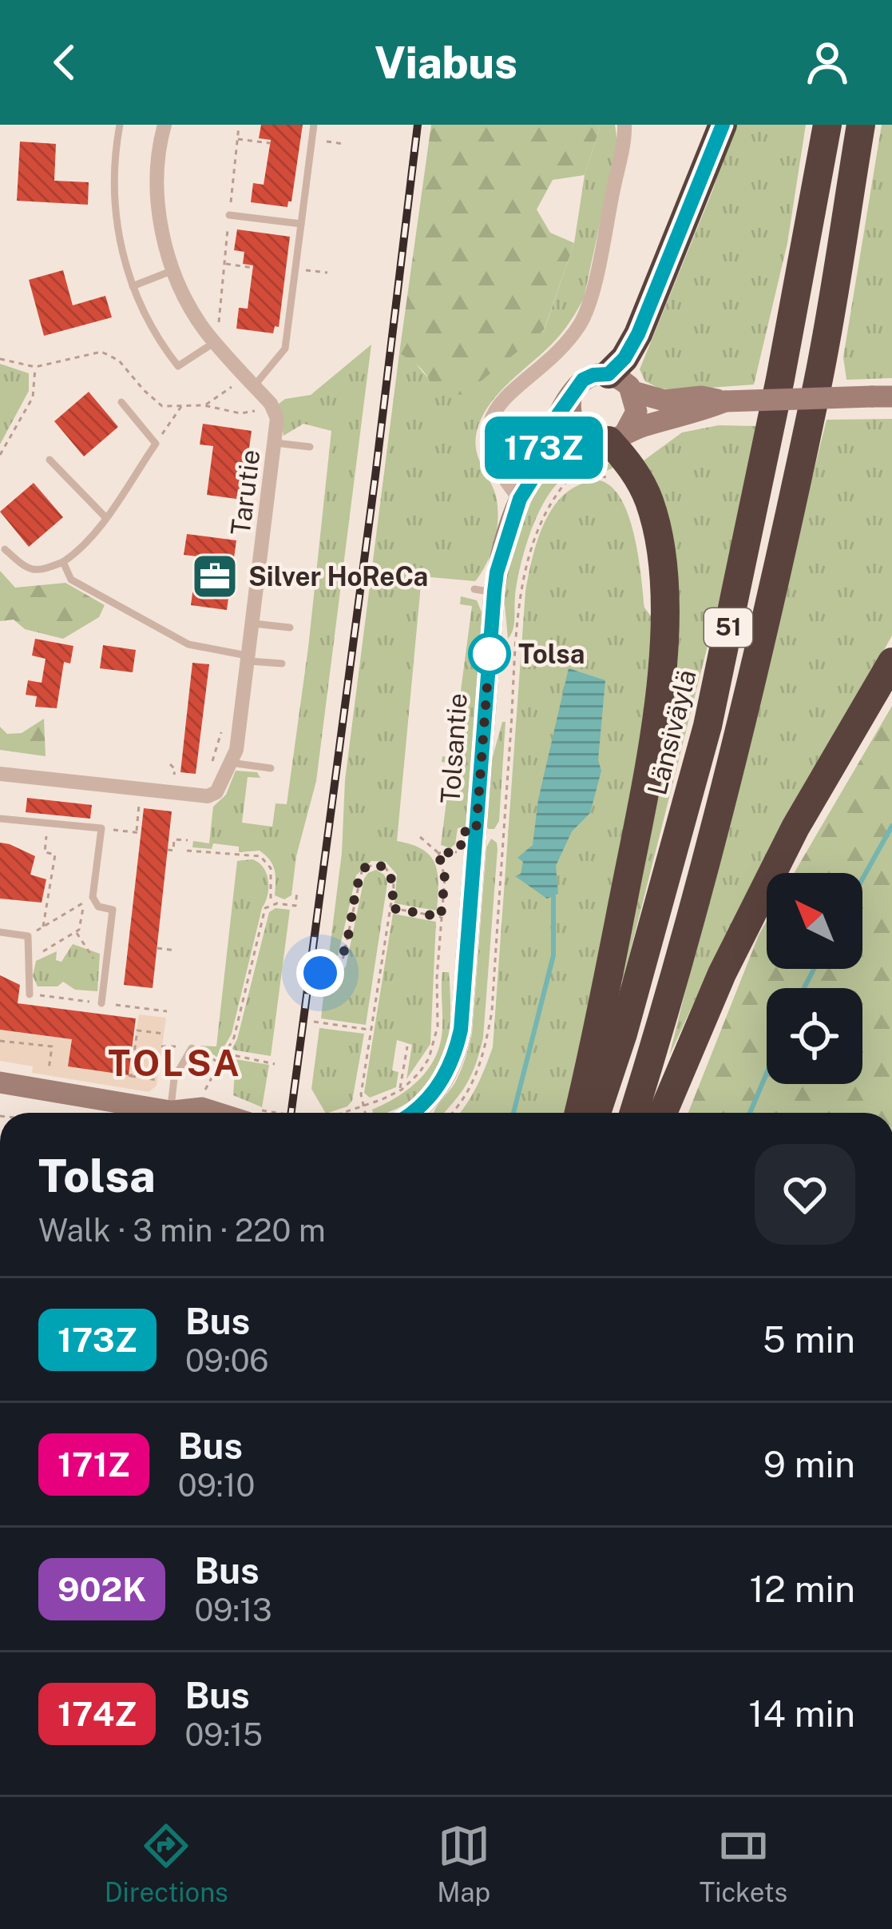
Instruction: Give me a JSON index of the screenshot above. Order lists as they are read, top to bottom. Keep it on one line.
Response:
{"streets":{"highway":["51","Länsiväylä"],"street":["Tarutie","Tolsantie"]},"districts":["TOLSA"],"places":{"office":["Silver HoReCa"],"other":["Tolsa"]},"lines":["bus line 173Z"],"north":"top left","page":{"header":"Viabus","on_map":"173Z","heading":["Tolsa","Walk · 3 min · 220 m"],"list":[{"mark":"173Z","name":"Bus","note":"09:06","value":"5 min"},{"mark":"171Z","name":"Bus","note":"09:10","value":"9 min"},{"mark":"902K","name":"Bus","note":"09:13","value":"12 min"},{"mark":"174Z","name":"Bus","note":"09:15","value":"14 min"}],"tabs":["Directions","Map","Tickets"]}}
